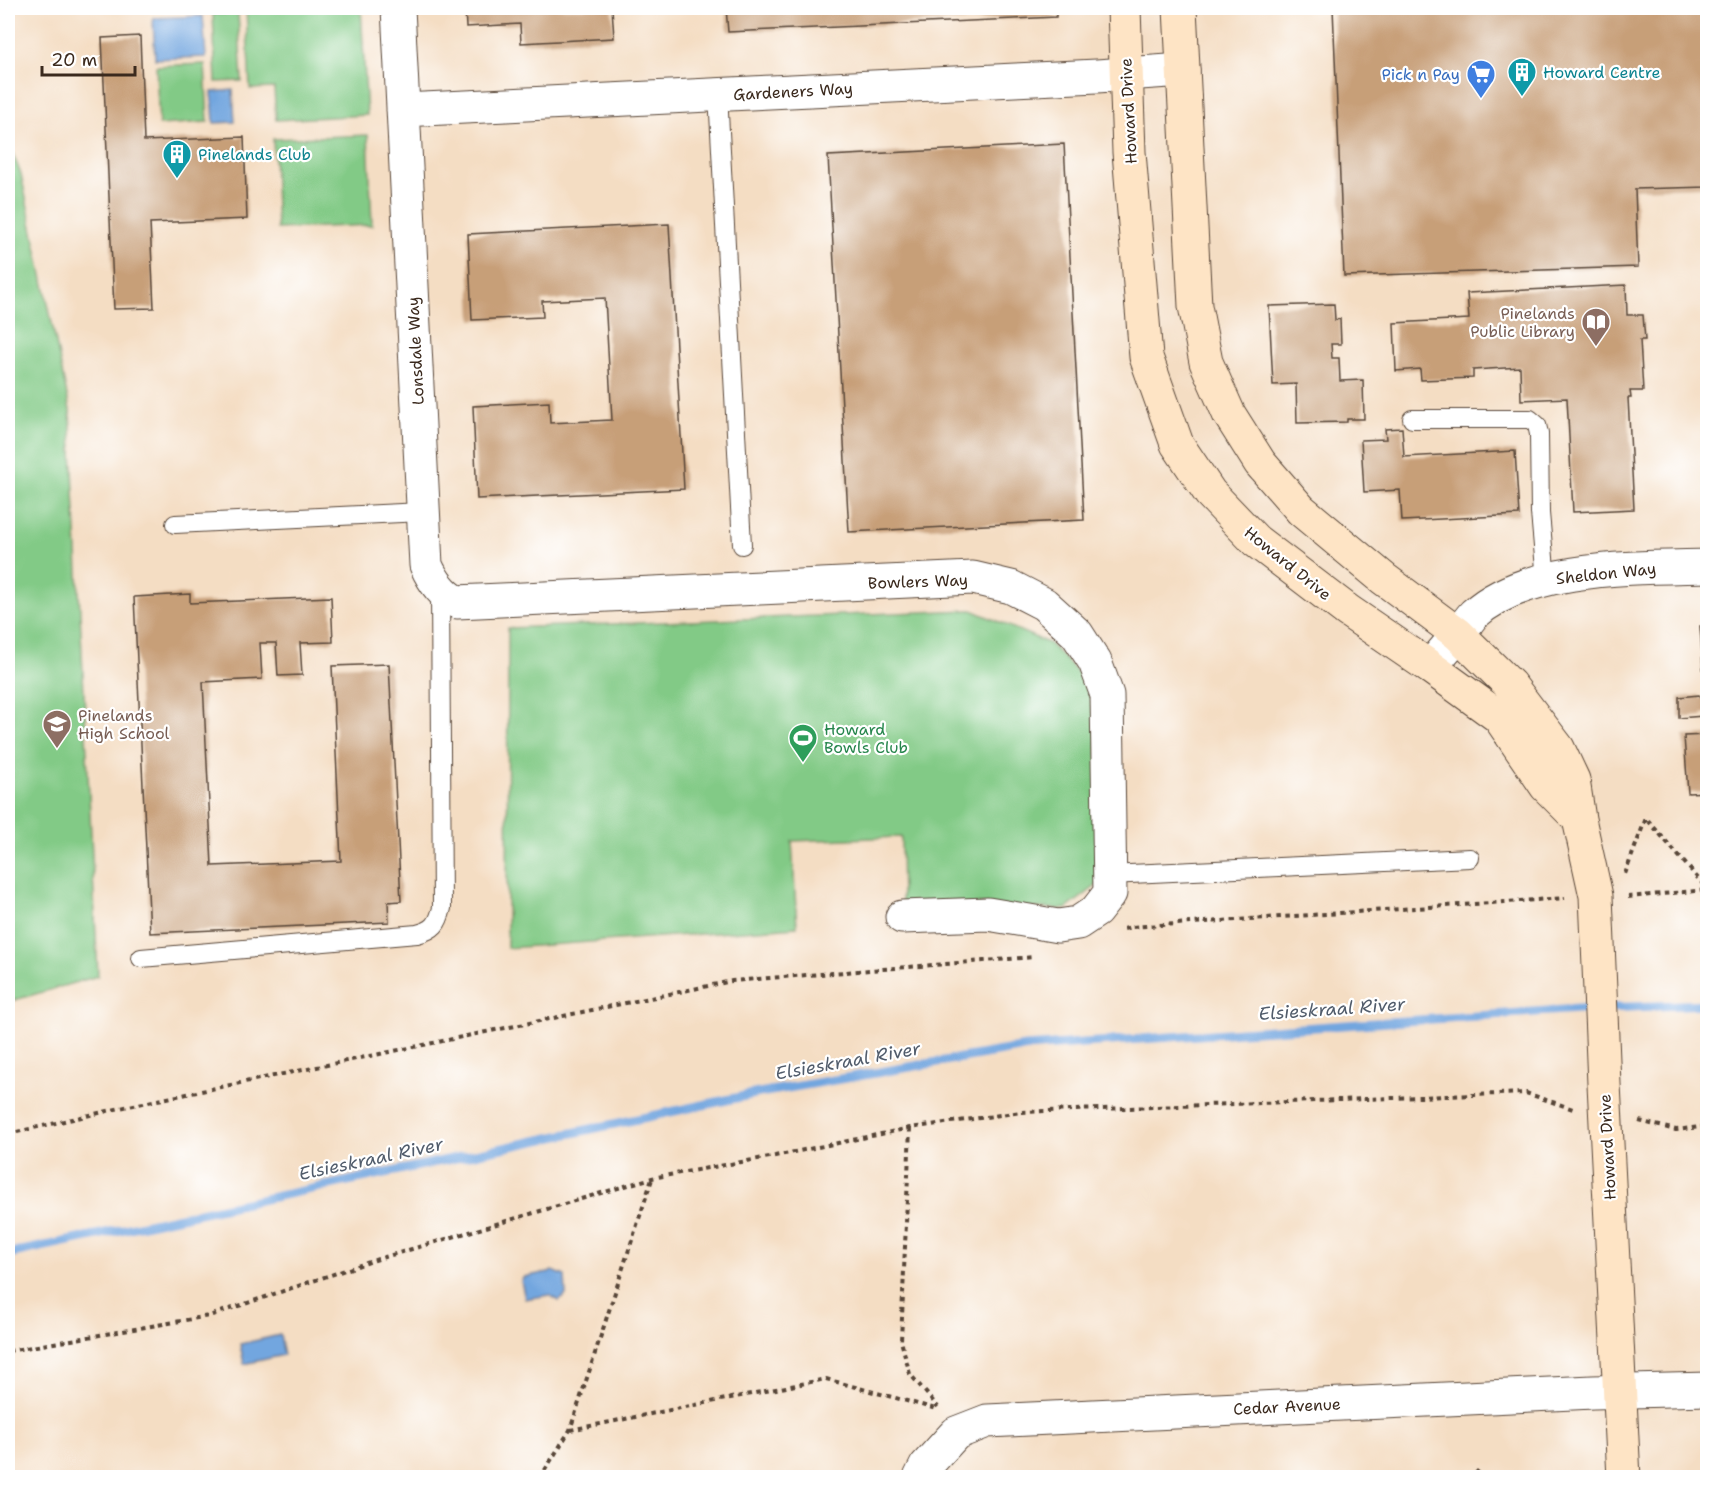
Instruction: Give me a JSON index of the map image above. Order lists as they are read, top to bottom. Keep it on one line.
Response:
{"streets":{"street":["Gardeners Way","Howard Drive","Lonsdale Way","Sheldon Way","Bowlers Way","Cedar Avenue"]},"crossings":[["Gardeners Way","Howard Drive"],["Gardeners Way","Lonsdale Way"],["Howard Drive","Sheldon Way"],["Howard Drive","Cedar Avenue"],["Lonsdale Way","Bowlers Way"]],"water":["Elsieskraal River"],"places":{"building":["Howard Centre","Pinelands Club"],"supermarket":["Pick n Pay"],"library":["Pinelands Public Library"],"school or university":["Pinelands High School"],"sports":["Howard Bowls Club"]},"scale_bar":"20 m"}
